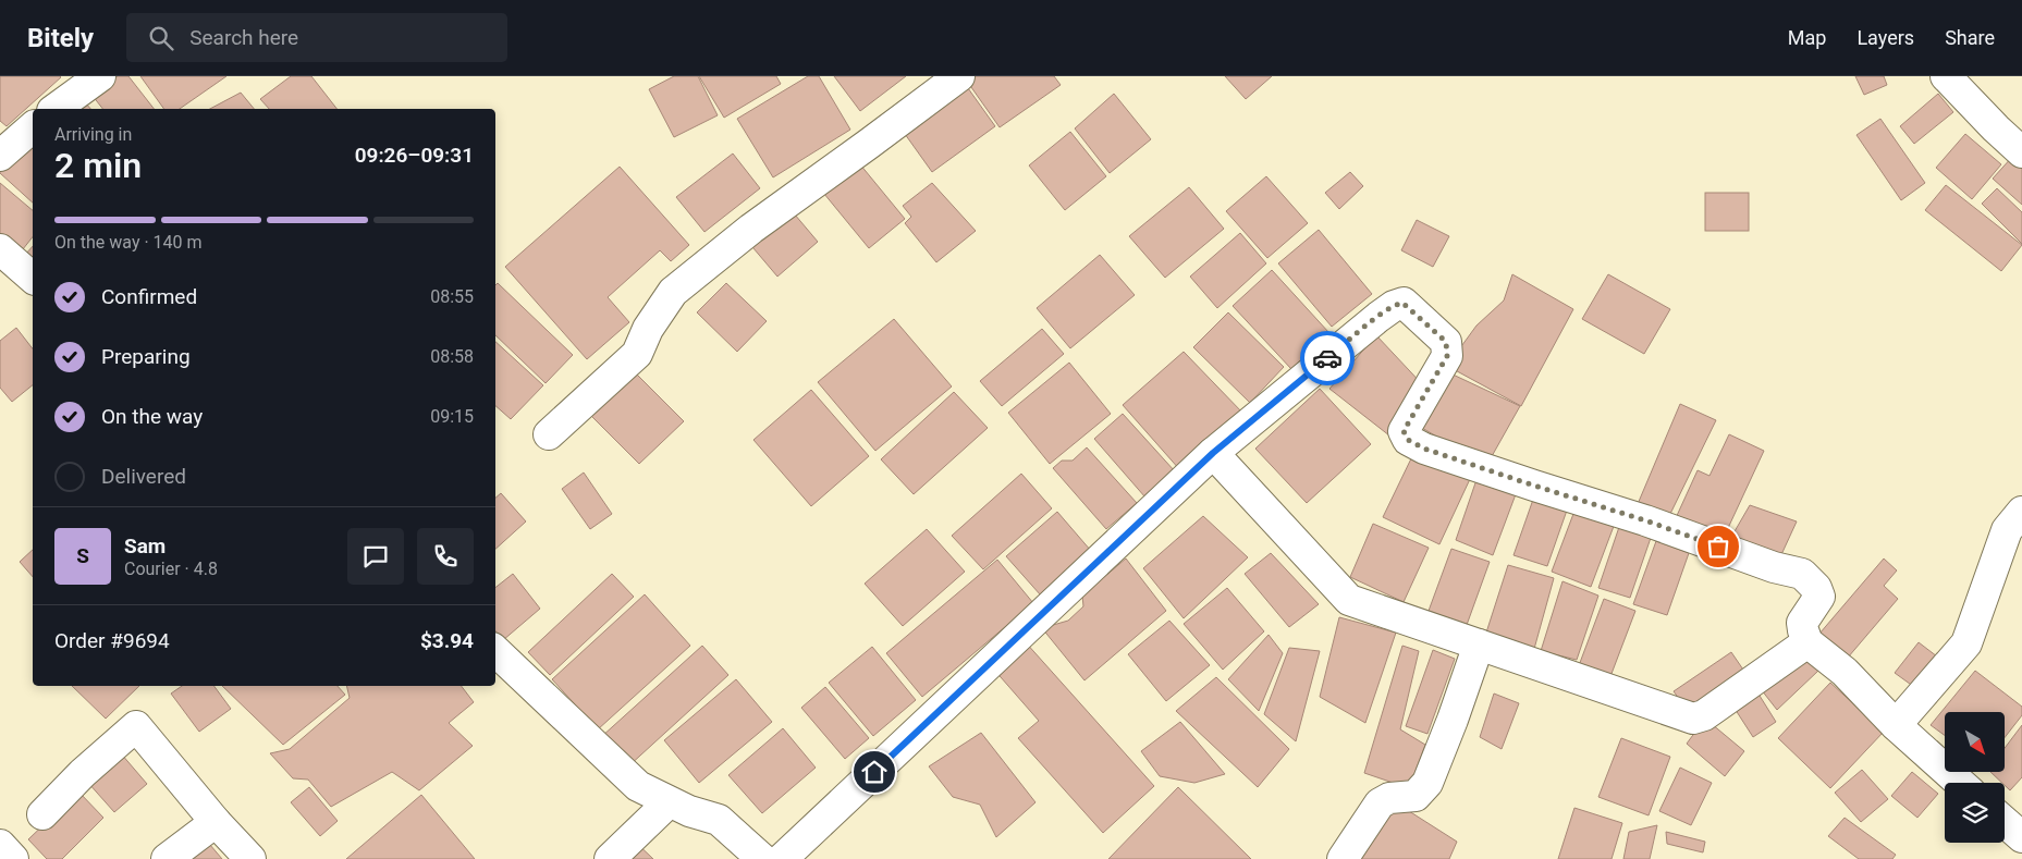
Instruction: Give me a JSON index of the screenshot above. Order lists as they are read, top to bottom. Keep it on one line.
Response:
{"north":"bottom right","page":{"header":"Bitely","search":"Search here","nav":["Map","Layers","Share"],"heading":["2 min","Arriving in","09:26–09:31"],"panel":["Sam","Courier · 4.8","Order #9694","$3.94"],"bar":"On the way · 140 m","list":[["Confirmed","08:55"],["Preparing","08:58"],["On the way","09:15"],"Delivered"],"round":"S"}}
